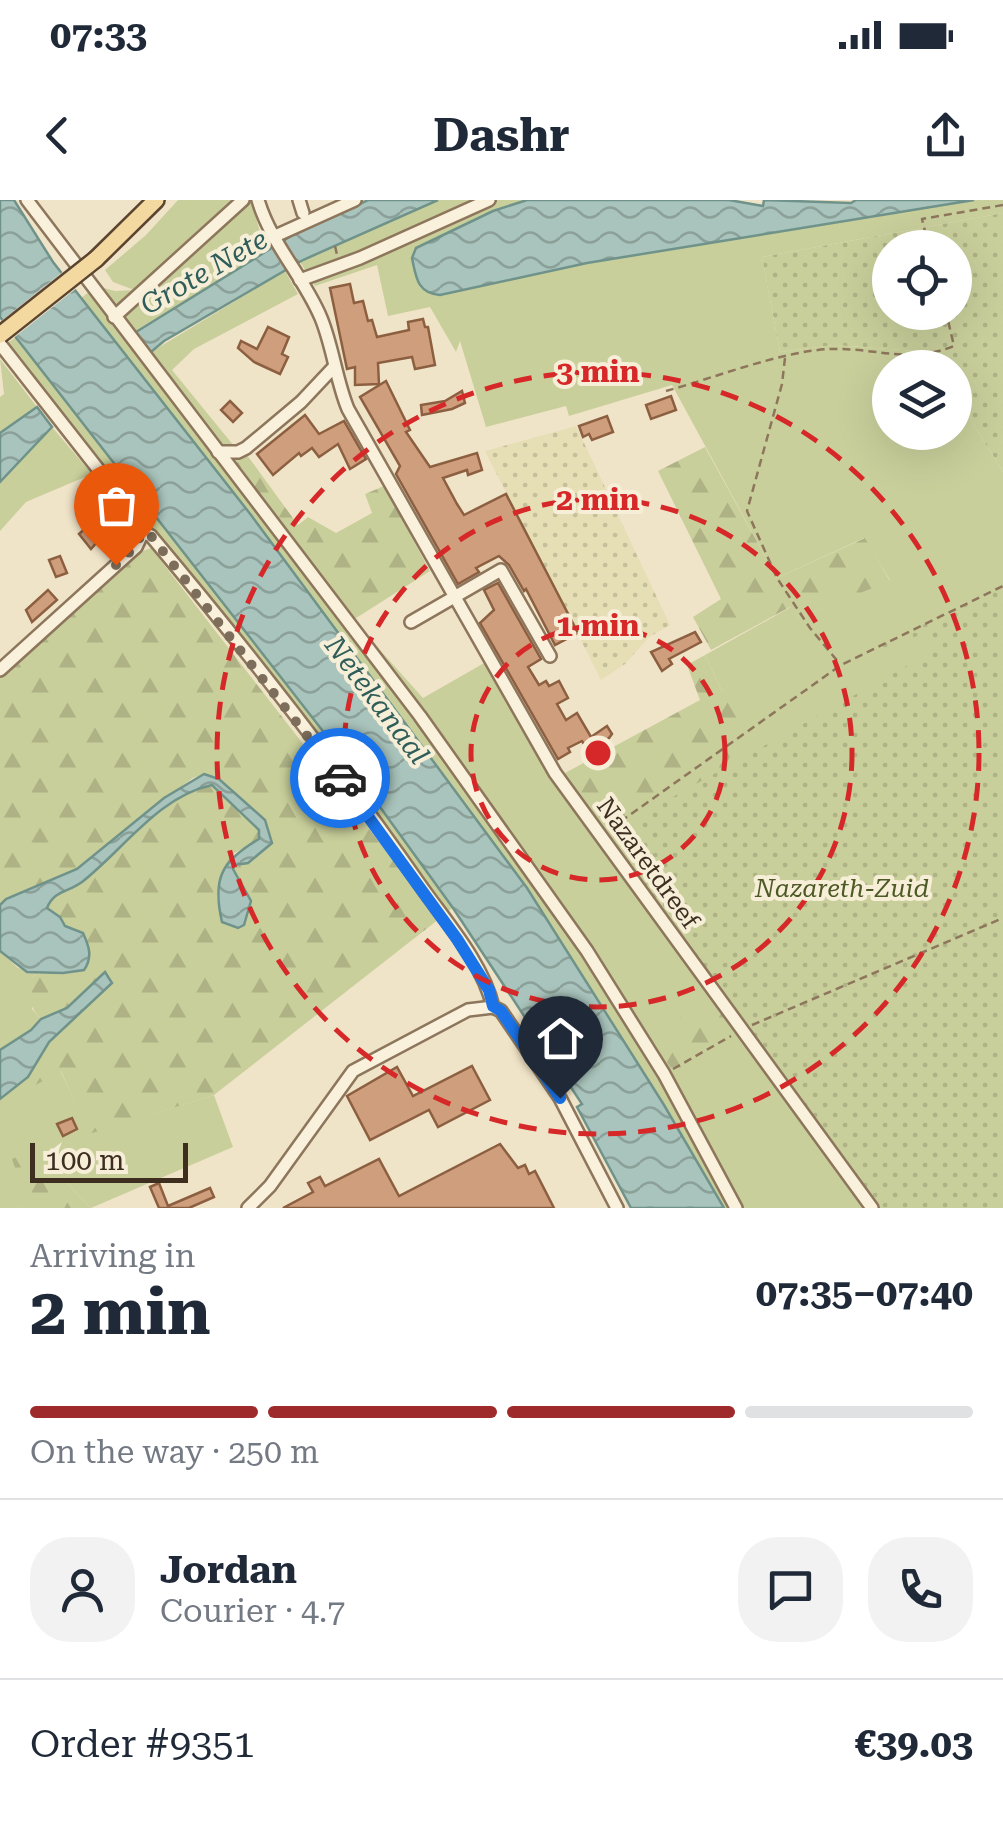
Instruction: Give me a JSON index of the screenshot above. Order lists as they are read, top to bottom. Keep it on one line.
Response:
{"streets":{"street":["Nazaretdreef"]},"water":["Grote Nete","Netekanaal"],"parks":["Nazareth-Zuid"],"scale_bar":"100 m","page":{"status":"07:33","header":"Dashr","scale":"100 m","heading":["2 min","Arriving in","07:35–07:40"],"panel":["Jordan","Courier · 4.7","Order #9351","€39.03"],"bar":"On the way · 250 m"},"rings":["3 min","2 min","1 min"]}
